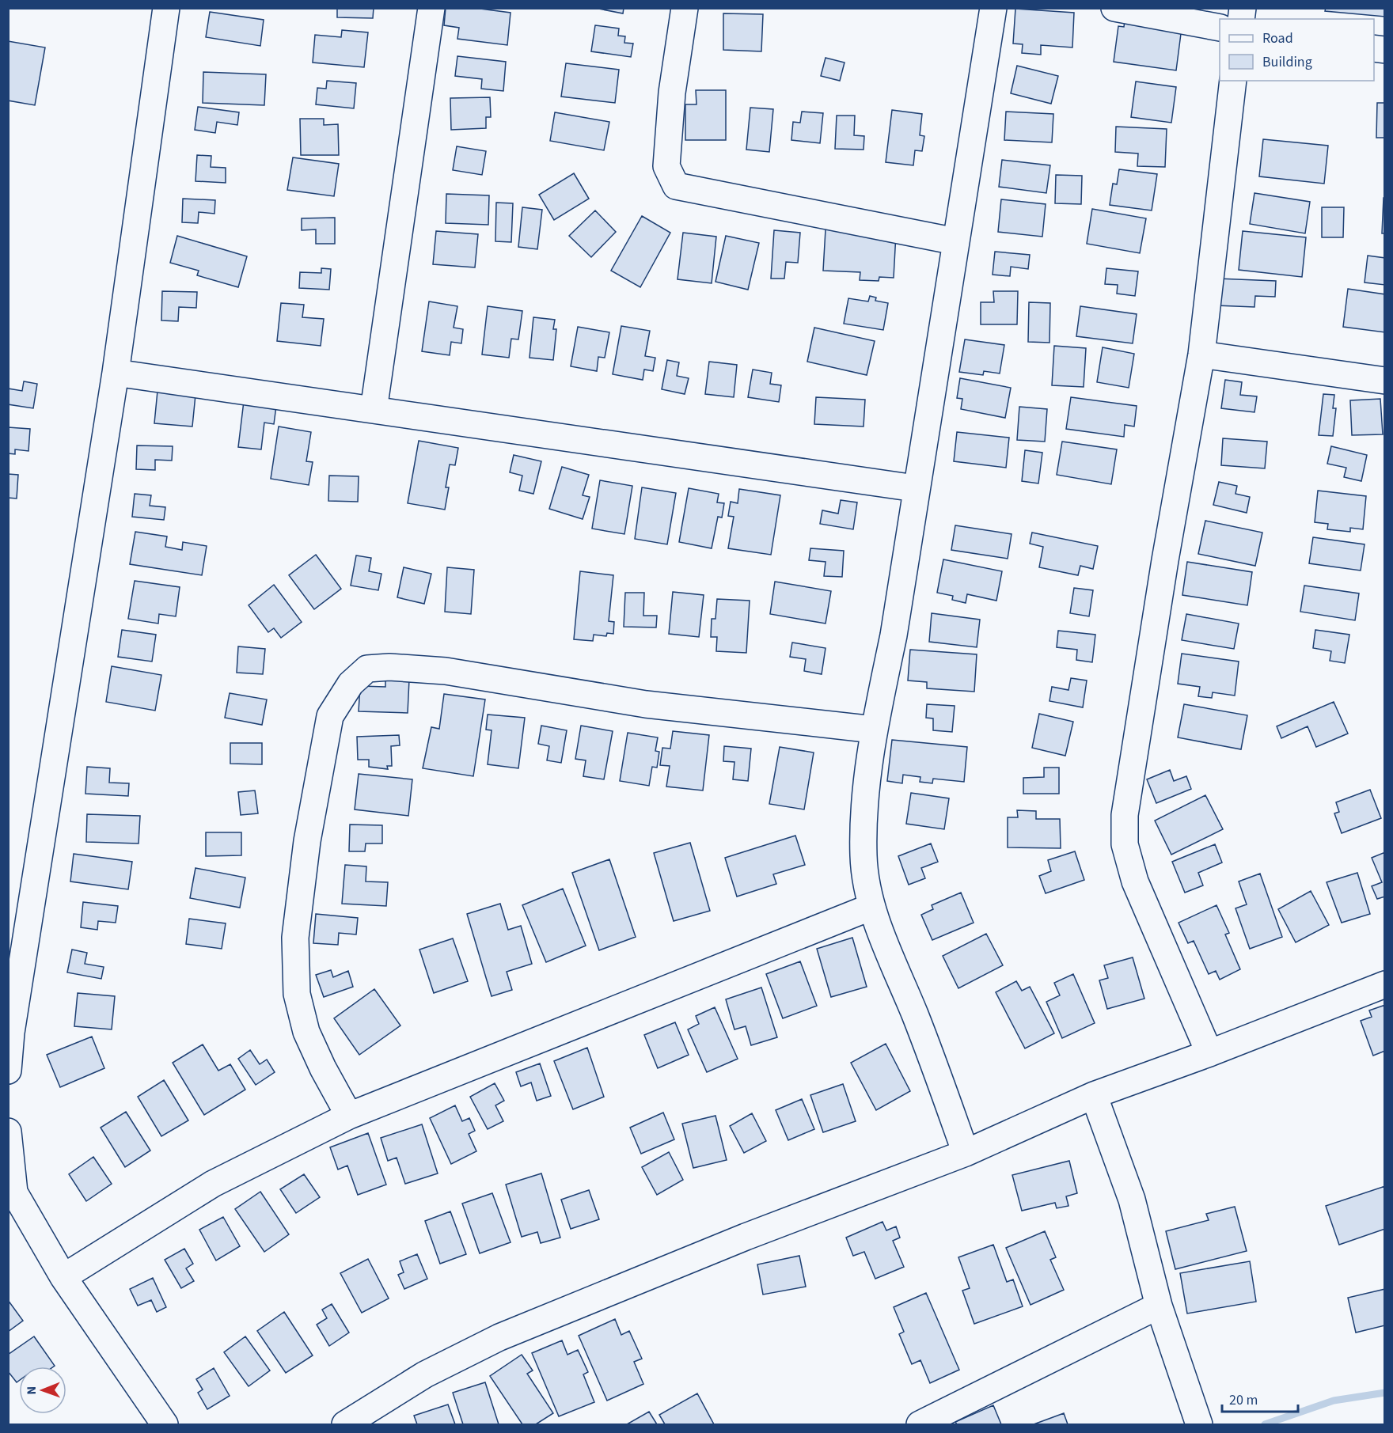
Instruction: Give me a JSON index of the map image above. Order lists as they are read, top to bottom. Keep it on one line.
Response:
{"legend":["Road","Building"],"scale_bar":"20 m","north":"left"}
